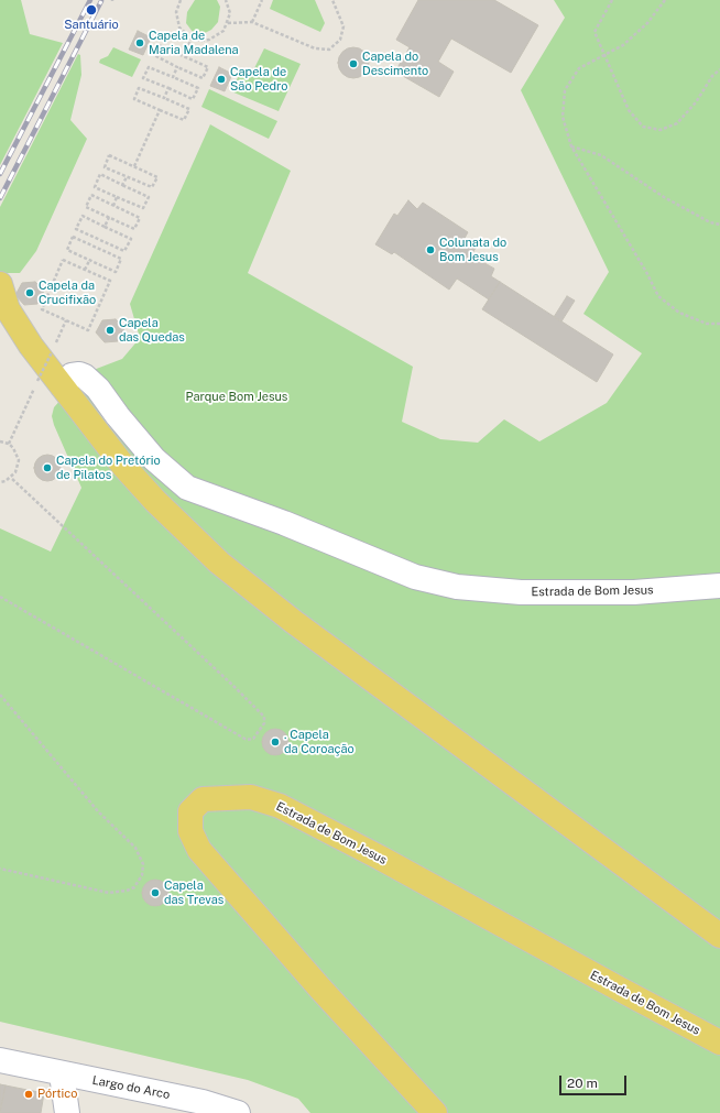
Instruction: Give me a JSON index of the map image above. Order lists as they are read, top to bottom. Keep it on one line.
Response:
{"streets":{"main road":["Estrada de Bom Jesus"],"street":["Largo do Arco"]},"parks":["Parque Bom Jesus"],"places":["Santuário","Capela de Maria Madalena","Capela do Descimento","Capela de São Pedro","Colunata do Bom Jesus","Capela da Crucifixão","Capela das Quedas","Capela do Pretório de Pilatos",". Capela da Coroação","Capela das Trevas","Pórtico"],"scale_bar":"20 m"}
